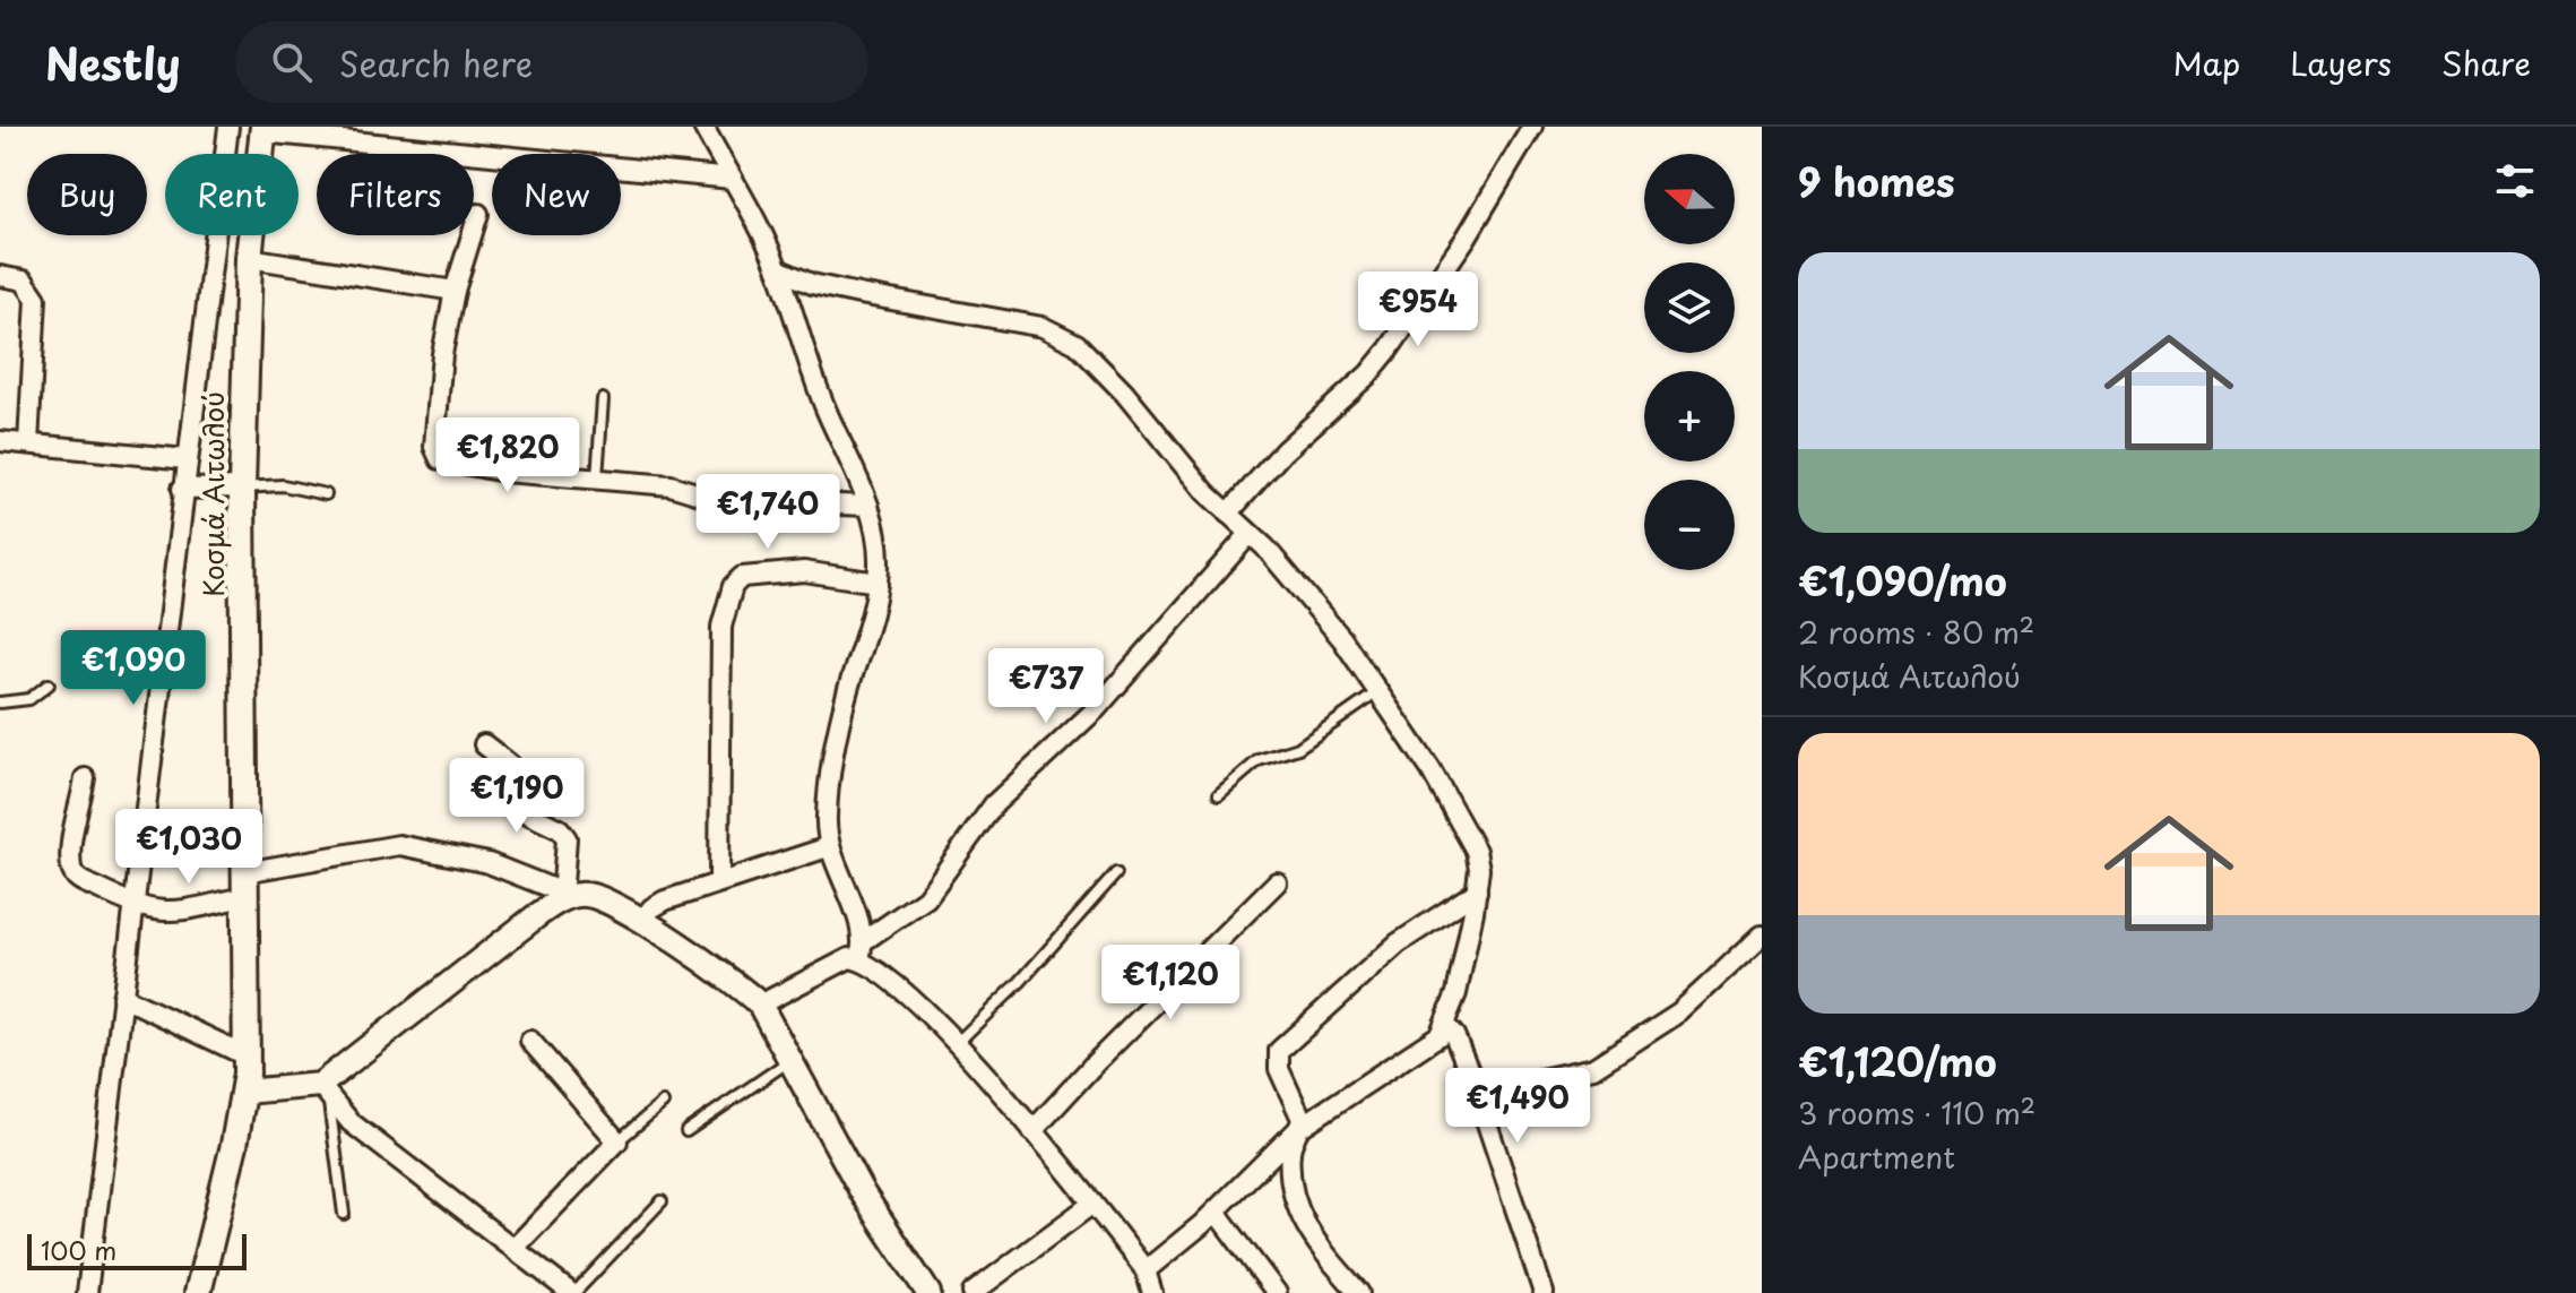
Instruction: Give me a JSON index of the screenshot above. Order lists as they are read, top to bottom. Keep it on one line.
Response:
{"streets":{"main road":["Κοσμά Αιτωλού"]},"scale_bar":"100 m","north":"left","page":{"header":"Nestly","search":"Search here","nav":["Map","Layers","Share"],"heading":"9 homes","map_buttons":["+","−"],"chip":["Buy","Rent","Filters","New"],"list":[{"name":"€1,090/mo","note":"2 rooms · 80 m² · Κοσμά Αιτωλού"},{"name":"€1,120/mo","note":"3 rooms · 110 m² · Apartment"}],"price":["€954","€1,820","€1,740","€1,090","€737","€1,190","€1,030","€1,120","€1,490"],"scale":"100 m"}}
